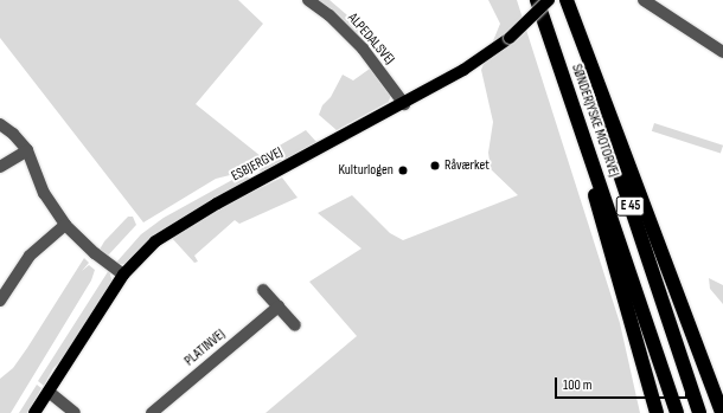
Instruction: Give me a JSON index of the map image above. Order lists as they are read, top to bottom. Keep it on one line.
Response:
{"streets":{"highway":["SØNDERJYSKE MOTORVEJ","E 45"],"main road":["ESBJERGVEJ"],"street":["ALPEDALSVEJ","PLATINVEJ"]},"crossings":[["ALPEDALSVEJ","ESBJERGVEJ"]],"places":["Råværket","Kulturlogen"],"scale_bar":"100 m"}
